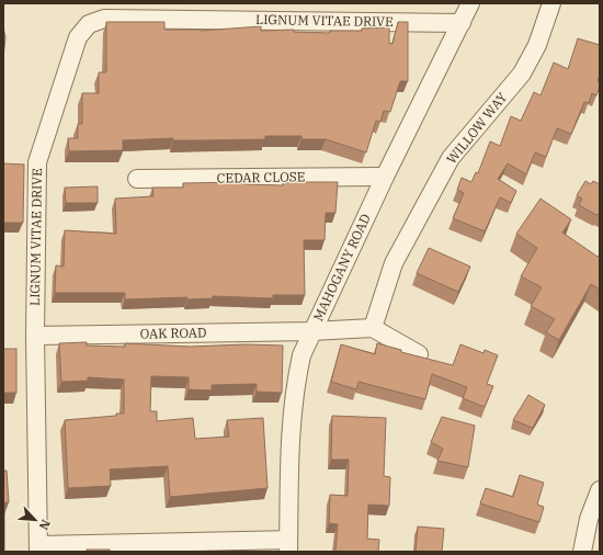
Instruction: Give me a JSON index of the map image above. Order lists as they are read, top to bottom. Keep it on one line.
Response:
{"streets":{"street":["LIGNUM VITAE DRIVE","WILLOW WAY","CEDAR CLOSE","MAHOGANY ROAD","OAK ROAD"]},"crossings":[["LIGNUM VITAE DRIVE","MAHOGANY ROAD"],["LIGNUM VITAE DRIVE","OAK ROAD"],["CEDAR CLOSE","MAHOGANY ROAD"],["MAHOGANY ROAD","OAK ROAD"]],"north":"bottom right"}
